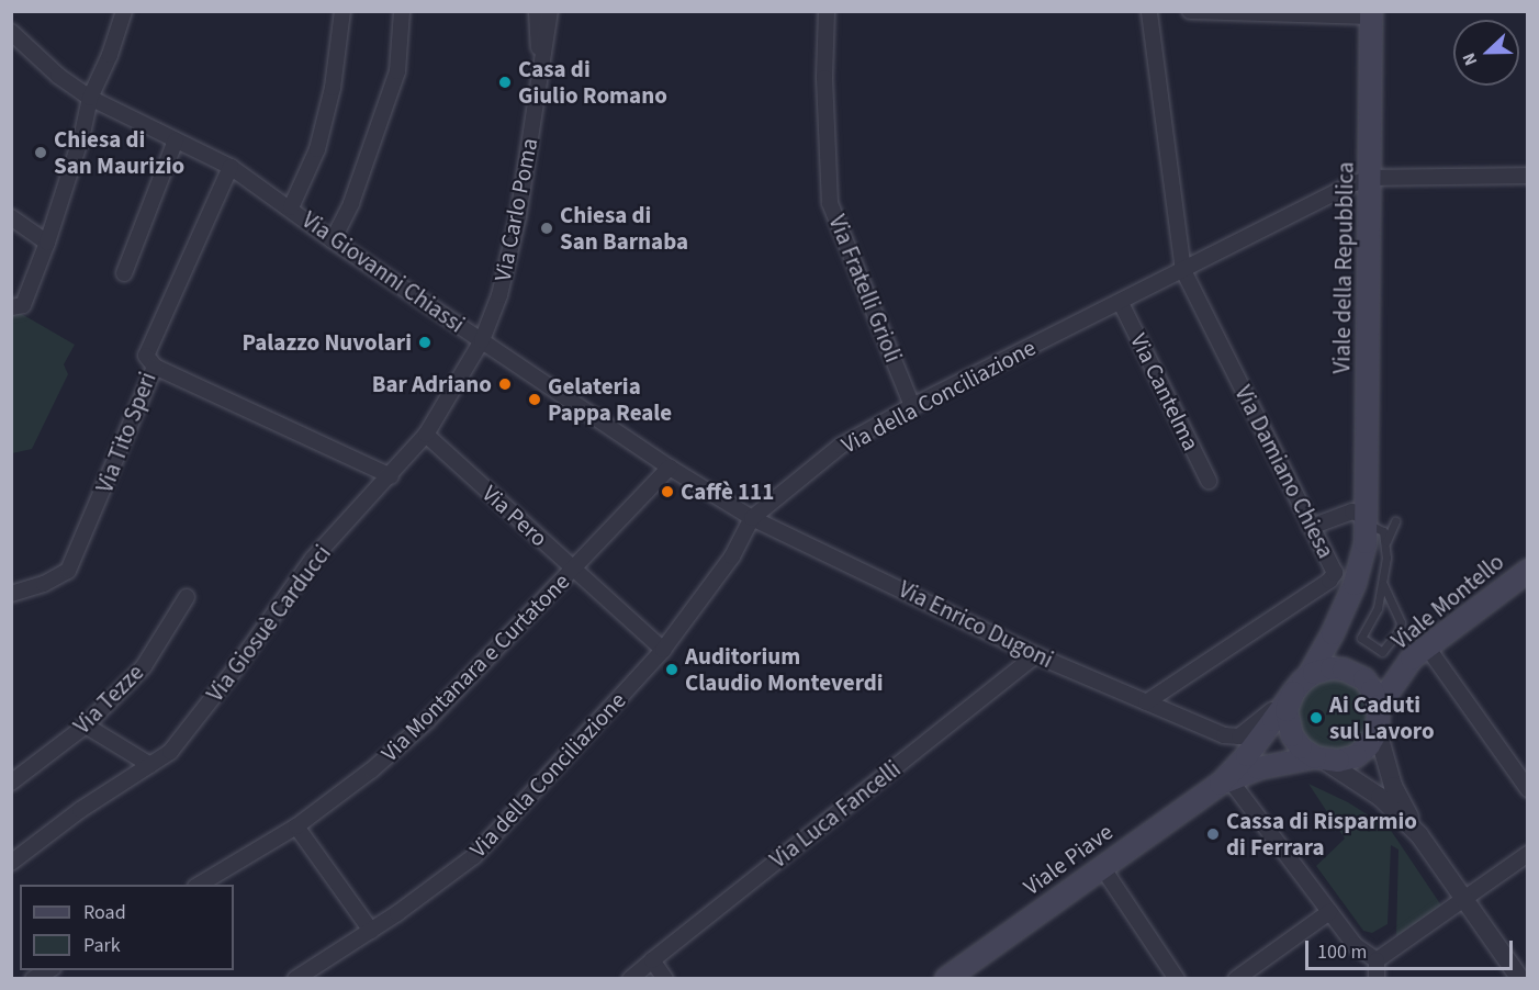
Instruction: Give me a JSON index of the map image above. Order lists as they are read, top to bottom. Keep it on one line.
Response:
{"streets":{"main road":["Viale della Repubblica","Viale Montello","Viale Piave"],"street":["Via Carlo Poma","Via Giovanni Chiassi","Via Fratelli Grioli","Via Cantelma","Via della Conciliazione","Via Tito Speri","Via Damiano Chiesa","Via Pero","Via Giosuè Carducci","Via Enrico Dugoni","Via Montanara e Curtatone","Via Tezze","Via Luca Fancelli"]},"crossings":[["Via Carlo Poma","Via Giovanni Chiassi"],["Via Carlo Poma","Via Giosuè Carducci"],["Viale della Repubblica","Via della Conciliazione"],["Viale della Repubblica","Viale Montello"],["Viale della Repubblica","Via Enrico Dugoni"],["Via Giovanni Chiassi","Via della Conciliazione"],["Via Giovanni Chiassi","Via Tito Speri"],["Via Giovanni Chiassi","Via Giosuè Carducci"],["Via Giovanni Chiassi","Via Enrico Dugoni"],["Via Giovanni Chiassi","Via Montanara e Curtatone"],["Via Fratelli Grioli","Via della Conciliazione"],["Via Cantelma","Via della Conciliazione"],["Via della Conciliazione","Via Damiano Chiesa"],["Via della Conciliazione","Via Pero"],["Via della Conciliazione","Via Enrico Dugoni"],["Via Damiano Chiesa","Via Enrico Dugoni"],["Via Pero","Via Giosuè Carducci"],["Via Pero","Via Montanara e Curtatone"],["Viale Montello","Via Enrico Dugoni"],["Via Enrico Dugoni","Via Luca Fancelli"]],"places":["Casa di Giulio Romano","Chiesa di San Maurizio","Chiesa di San Barnaba","Palazzo Nuvolari","Bar Adriano","Gelateria Pappa Reale","Caffè 111","Auditorium Claudio Monteverdi","Ai Caduti sul Lavoro","Cassa di Risparmio di Ferrara"],"legend":["Road","Park"],"scale_bar":"100 m","north":"left"}
